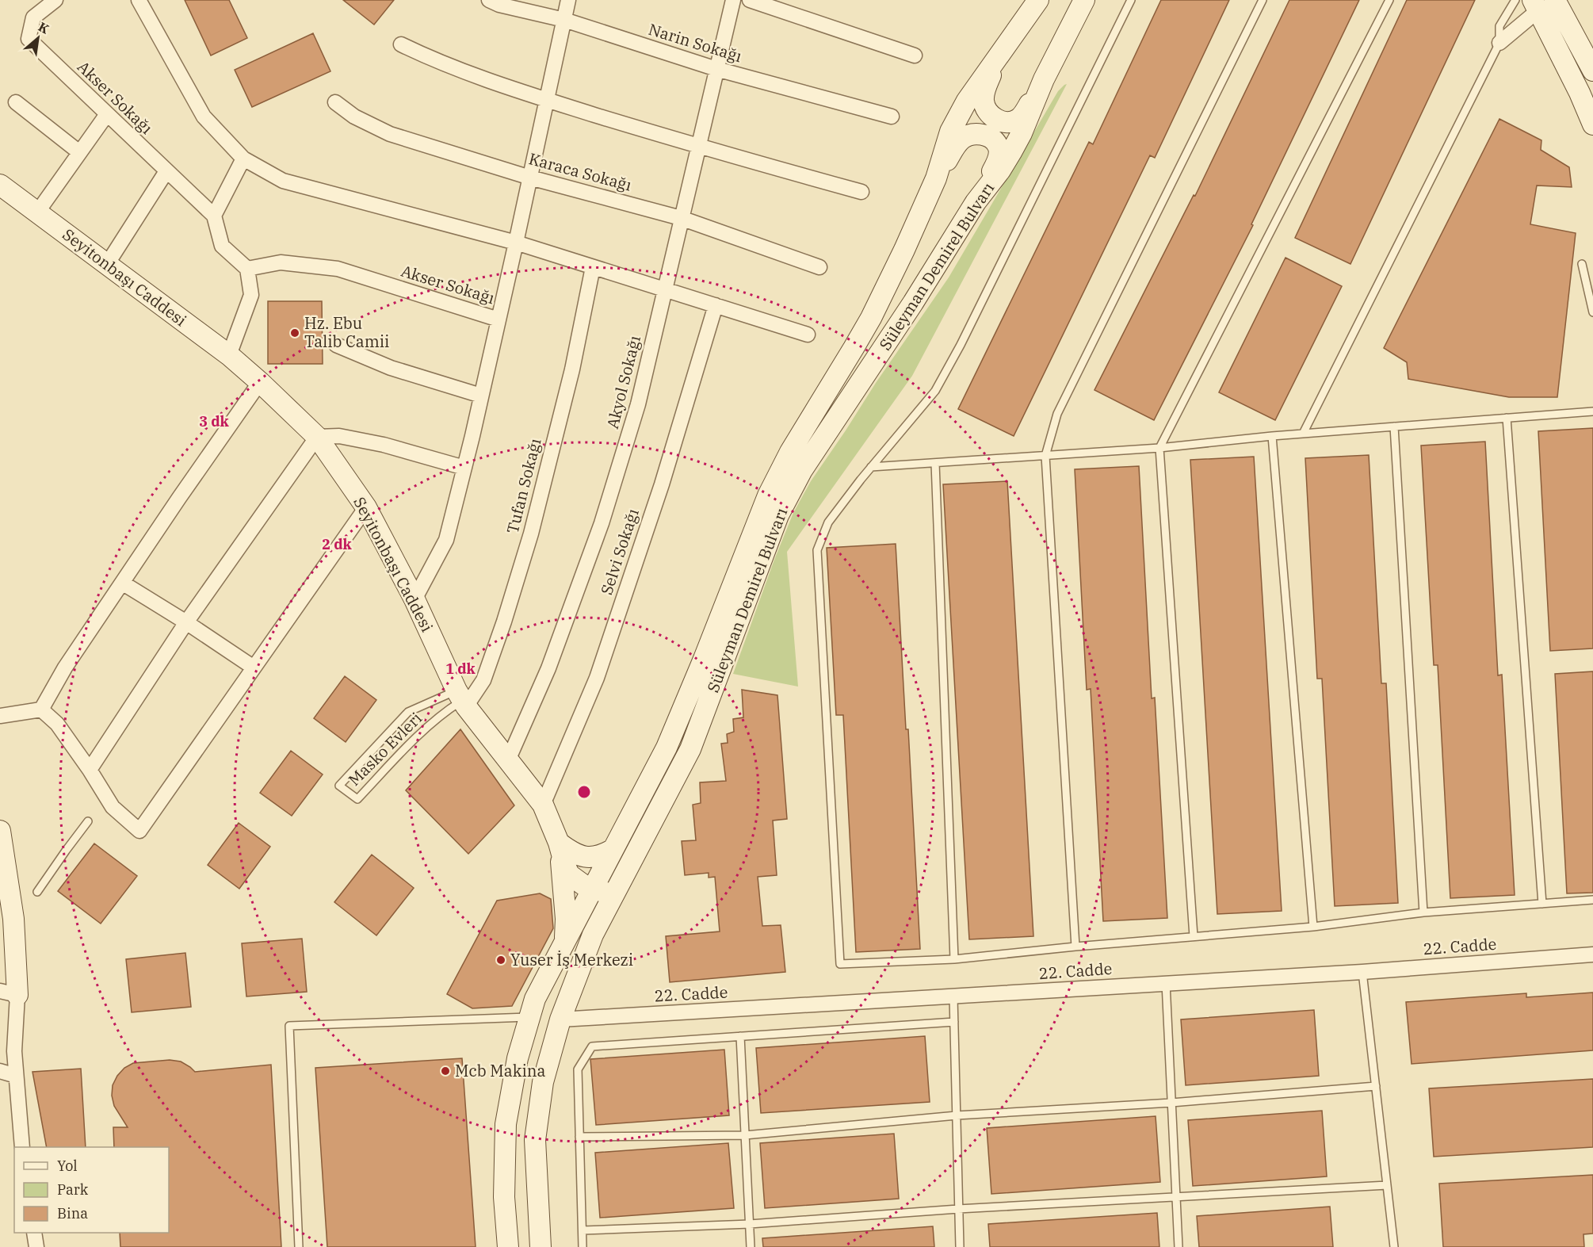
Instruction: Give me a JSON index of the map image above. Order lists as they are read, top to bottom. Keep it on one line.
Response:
{"streets":{"main road":["Süleyman Demirel Bulvarı","Seyitonbaşı Caddesi"],"street":["Narin Sokağı","Akser Sokağı","Karaca Sokağı","Akyol Sokağı","Tufan Sokağı","Selvi Sokağı","22. Cadde"],"lane":["Masko Evleri"]},"crossings":[["Narin Sokağı","Akyol Sokağı"],["Karaca Sokağı","Akyol Sokağı"],["Süleyman Demirel Bulvarı","Seyitonbaşı Caddesi"],["Süleyman Demirel Bulvarı","22. Cadde"],["Seyitonbaşı Caddesi","Akyol Sokağı"],["Seyitonbaşı Caddesi","Tufan Sokağı"],["Seyitonbaşı Caddesi","Selvi Sokağı"],["Seyitonbaşı Caddesi","Masko Evleri"],["Tufan Sokağı","Masko Evleri"]],"places":["Hz. Ebu Talib Camii","Yuser İş Merkezi","Mcb Makina"],"legend":["Yol","Park","Bina"],"north":"top right","rings":["3 dk","2 dk","1 dk"]}
